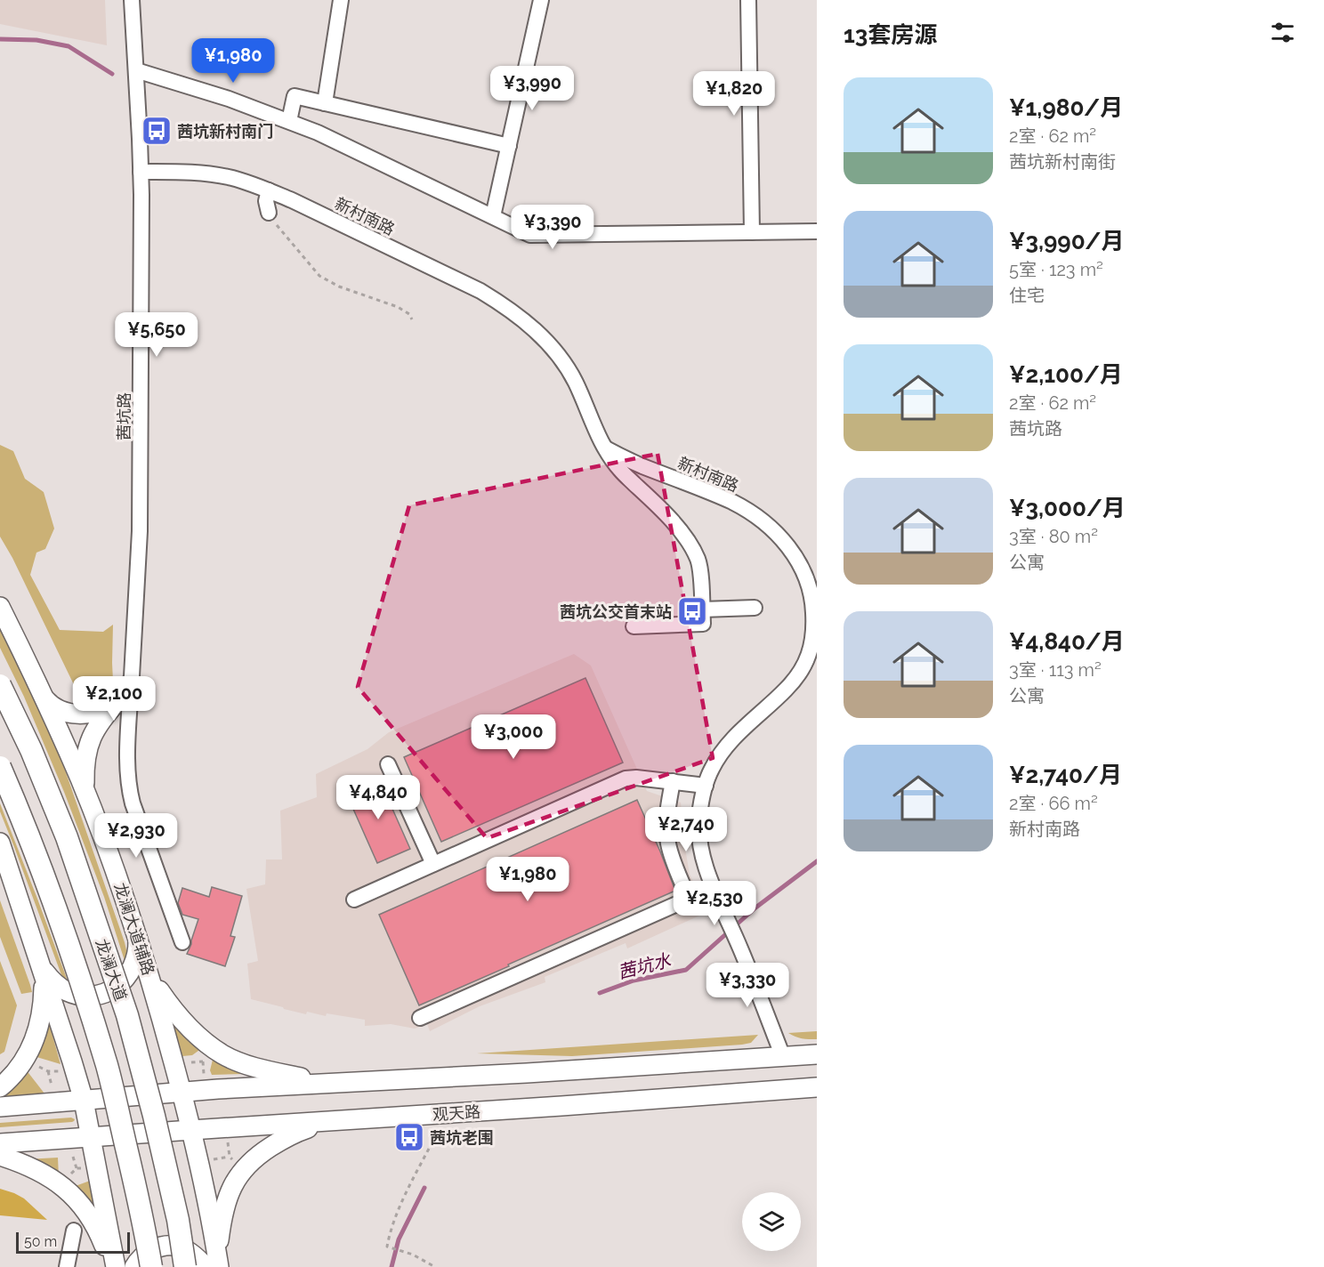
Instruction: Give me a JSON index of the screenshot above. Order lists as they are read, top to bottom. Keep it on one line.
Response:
{"streets":{"highway":["龙澜大道"],"main road":["龙澜大道辅路","观天路"],"street":["新村南路","茜坑路"]},"crossings":[["新村南路","茜坑路"],["龙澜大道辅路","观天路"]],"water":["茜坑水"],"places":{"bus stop":["茜坑新村南门","茜坑公交首末站","茜坑老围"]},"scale_bar":"50 m","page":{"heading":"13套房源","price":["¥1,980","¥3,990","¥1,820","¥3,390","¥5,650","¥2,100","¥3,000","¥4,840","¥2,740","¥2,930","¥1,980","¥2,530","¥3,330"],"list":[{"name":"¥1,980/月","note":"2室 · 62 m² · 茜坑新村南街"},{"name":"¥3,990/月","note":"5室 · 123 m² · 住宅"},{"name":"¥2,100/月","note":"2室 · 62 m² · 茜坑路"},{"name":"¥3,000/月","note":"3室 · 80 m² · 公寓"},{"name":"¥4,840/月","note":"3室 · 113 m² · 公寓"},{"name":"¥2,740/月","note":"2室 · 66 m² · 新村南路"}],"scale":"50 m"}}
